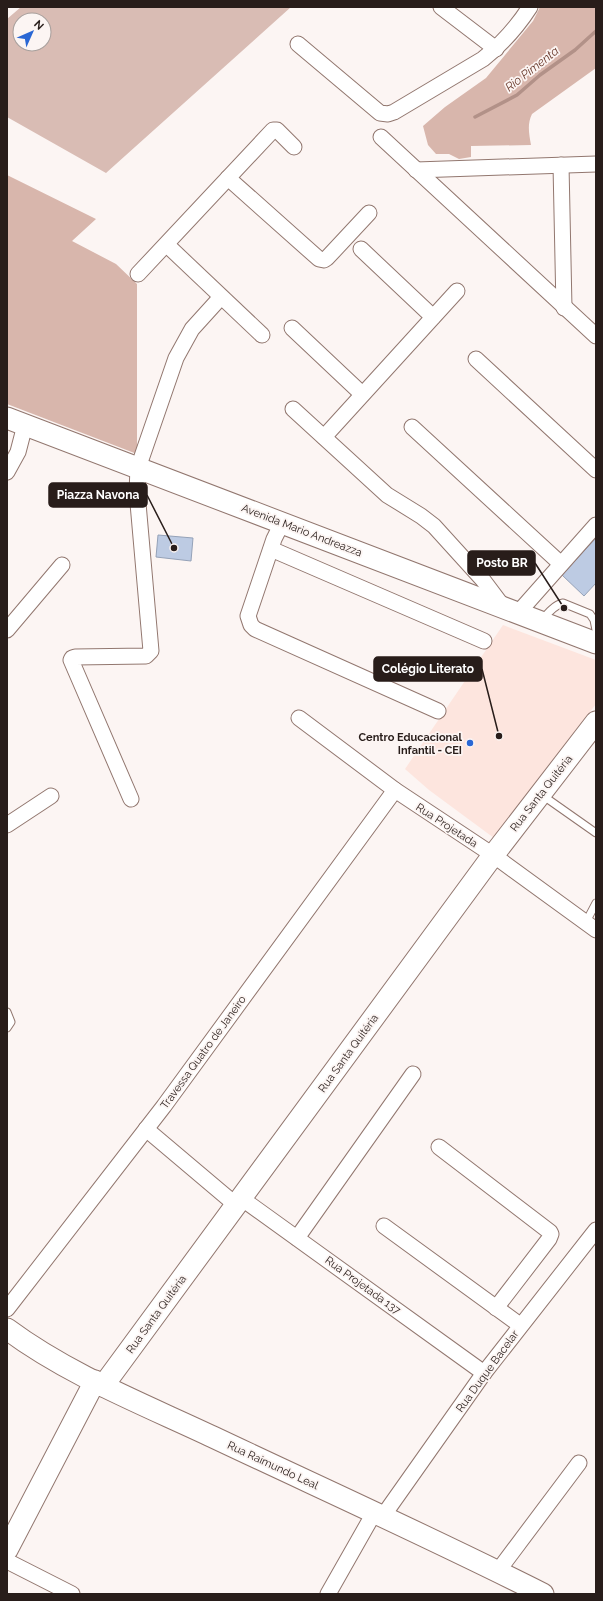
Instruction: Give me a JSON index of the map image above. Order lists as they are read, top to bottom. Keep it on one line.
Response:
{"streets":{"street":["Avenida Mario Andreazza","Rua Santa Quitéria","Rua Projetada","Travessa Quatro de Janeiro","Rua Projetada 137","Rua Duque Bacelar","Rua Raimundo Leal"]},"crossings":[["Rua Santa Quitéria","Rua Projetada"],["Rua Santa Quitéria","Rua Projetada 137"],["Rua Santa Quitéria","Rua Raimundo Leal"],["Rua Projetada","Travessa Quatro de Janeiro"],["Travessa Quatro de Janeiro","Rua Projetada 137"],["Rua Projetada 137","Rua Duque Bacelar"],["Rua Duque Bacelar","Rua Raimundo Leal"]],"water":["Rio Pimenta"],"places":["Piazza Navona","Posto BR","Colégio Literato","Centro Educacional Infantil - CEI"],"north":"top right"}
